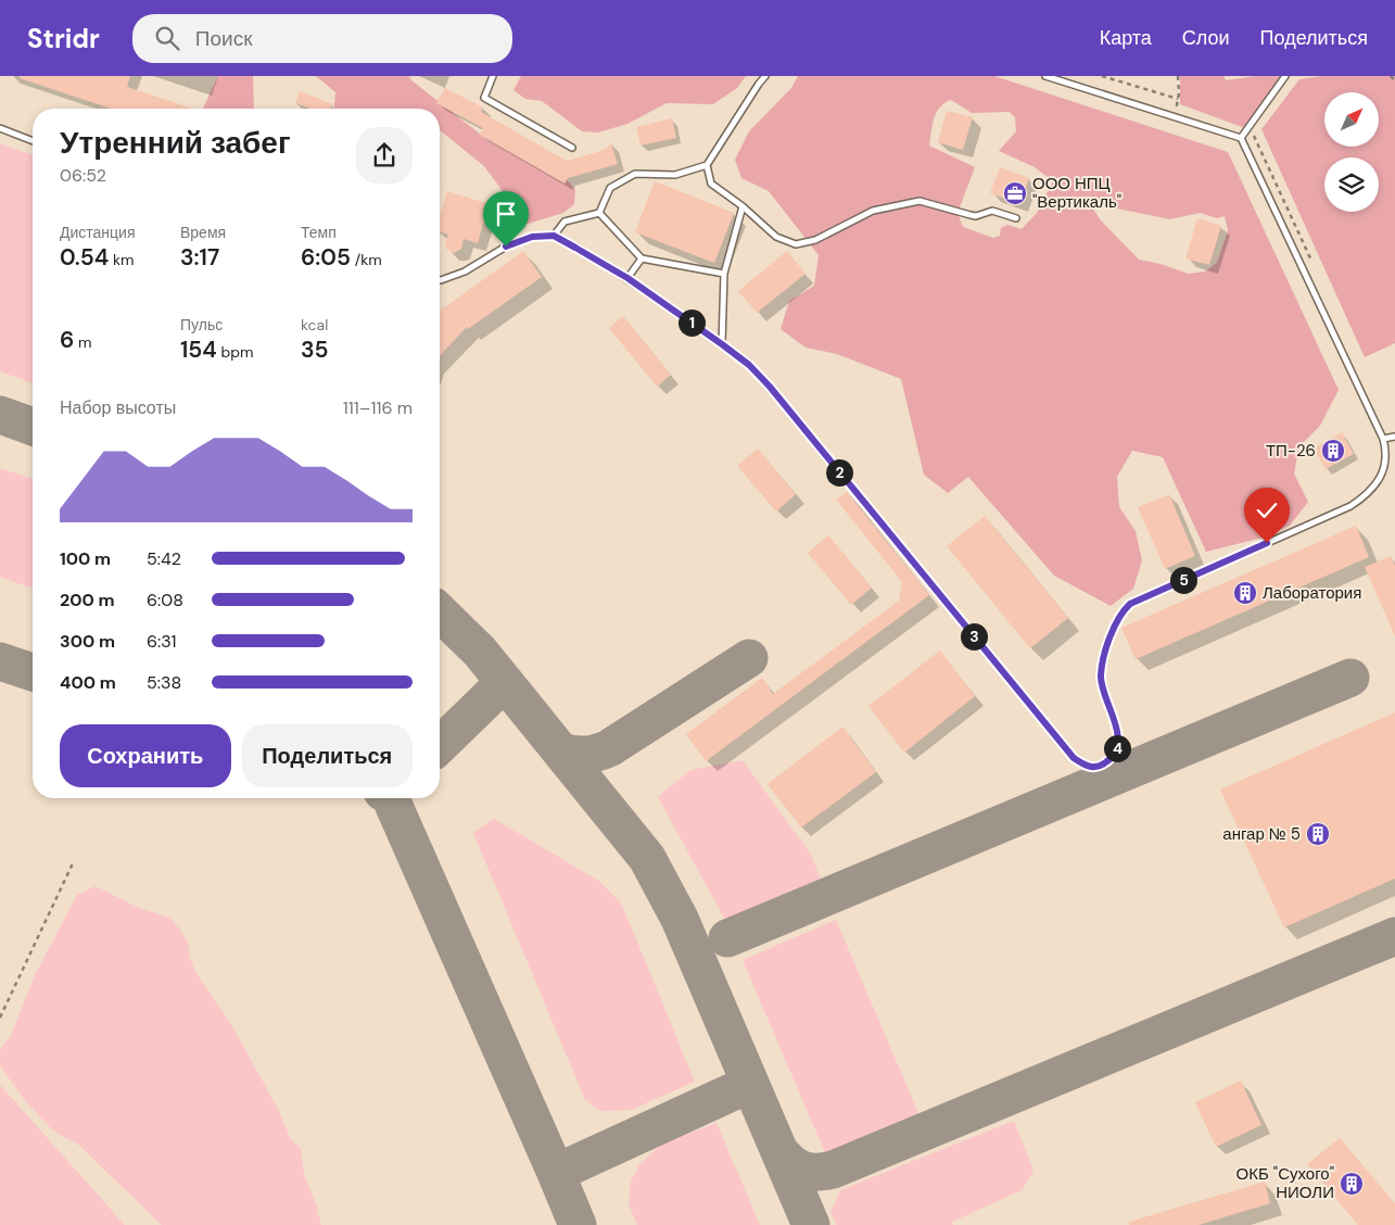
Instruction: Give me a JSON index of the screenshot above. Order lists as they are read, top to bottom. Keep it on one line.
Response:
{"places":{"office":["ООО НПЦ \"Вертикаль\""],"building":["ТП-26","Лаборатория","ангар № 5","ОКБ \"Сухого\" НИОЛИ"]},"north":"top right","page":{"header":"Stridr","search":"Поиск","nav":["Карта","Слои","Поделиться"],"heading":["Утренний забег","06:52"],"stats":[["Дистанция","0.54 km"],["Время","3:17"],["Темп","6:05 /km"],["6 m"],["Пульс","154 bpm"],["kcal","35"]],"pins":["1","2","5","3","4"],"chart":["Набор высоты","111–116 m"],"list":[{"name":"100 m","note":"5:42"},{"name":"200 m","note":"6:08"},{"name":"300 m","note":"6:31"},{"name":"400 m","note":"5:38"}],"buttons":["Сохранить","Поделиться"]}}
